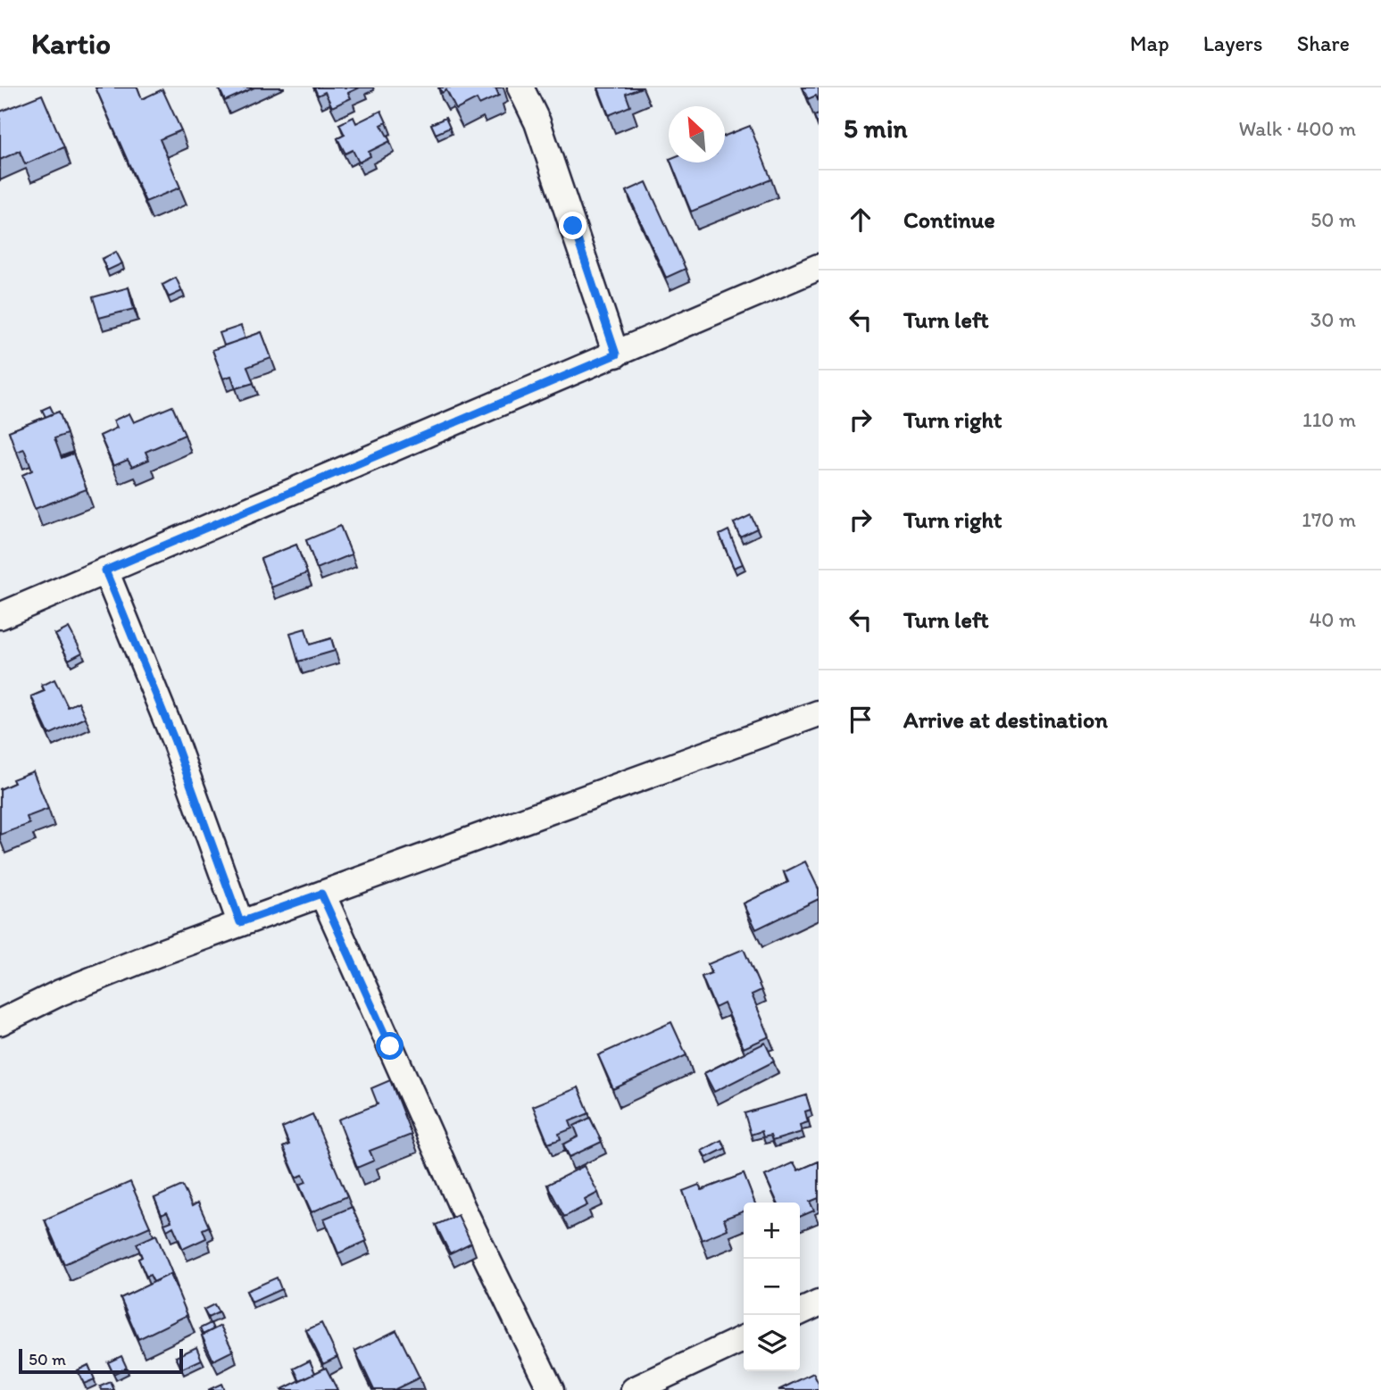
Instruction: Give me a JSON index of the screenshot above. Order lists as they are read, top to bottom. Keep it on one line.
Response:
{"scale_bar":"50 m","north":"top left","page":{"header":"Kartio","nav":["Map","Layers","Share"],"heading":["5 min","Walk · 400 m"],"list":[["Continue","50 m"],["Turn left","30 m"],["Turn right","110 m"],["Turn right","170 m"],["Turn left","40 m"],"Arrive at destination"],"map_buttons":["+","−"],"scale":"50 m"}}
